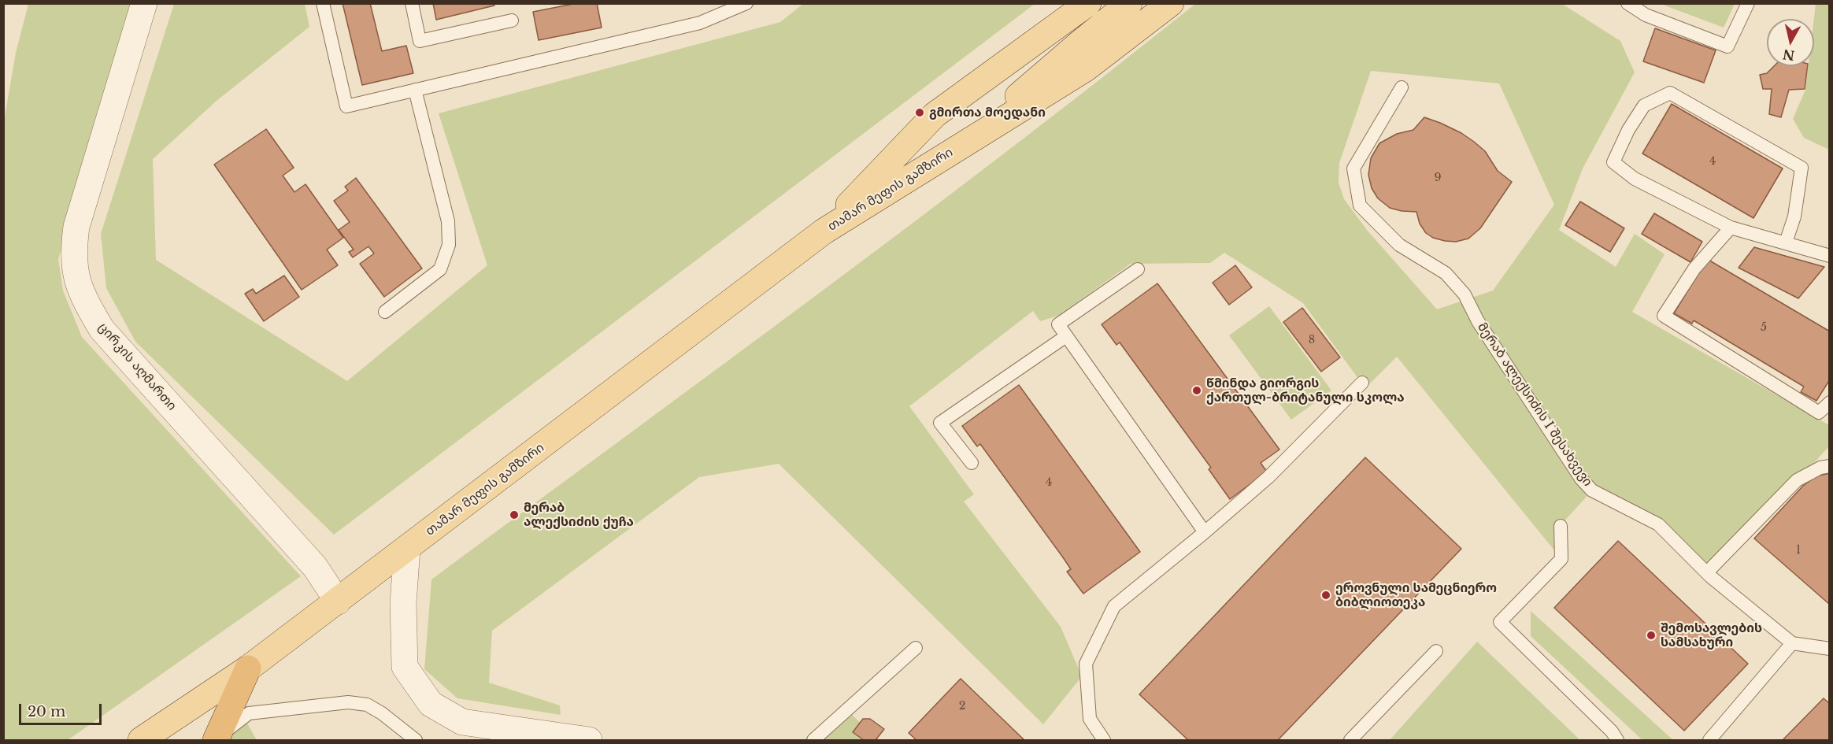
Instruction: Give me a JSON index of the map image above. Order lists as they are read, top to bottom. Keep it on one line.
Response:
{"streets":{"main road":["თამარ მეფის გამზირი"],"street":["ცირკის აღმართი"],"lane":["მერაბ ალექსიძის I შესახვევი"]},"crossings":[["თამარ მეფის გამზირი","ცირკის აღმართი"]],"places":["გმირთა მოედანი","წმინდა გიორგის ქართულ-ბრიტანული სკოლა","მერაბ ალექსიძის ქუჩა","ეროვნული სამეცნიერო ბიბლიოთეკა","შემოსავლების სამსახური"],"house_numbers":["4","9","5","8","4","1","2"],"scale_bar":"20 m","north":"bottom"}
